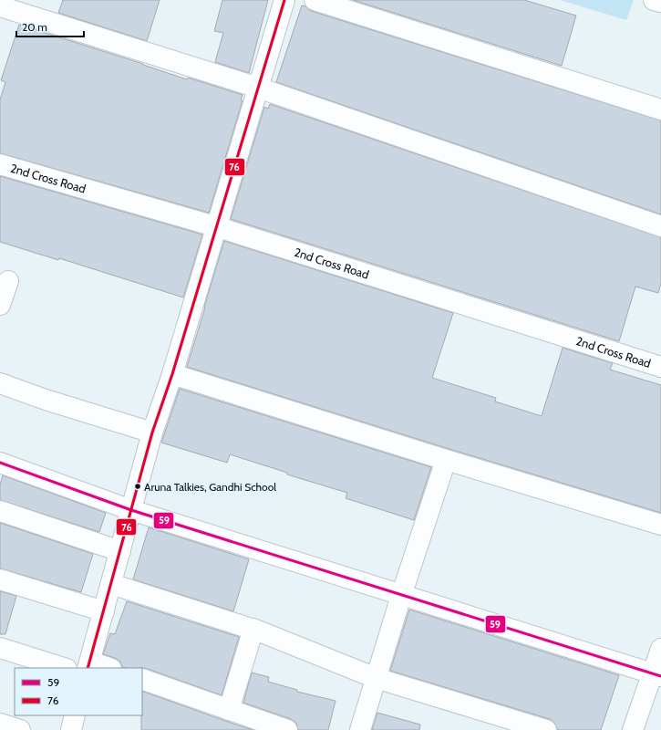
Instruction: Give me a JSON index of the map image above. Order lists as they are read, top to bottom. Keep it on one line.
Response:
{"streets":{"street":["2nd Cross Road"]},"places":["Aruna Talkies, Gandhi School"],"lines":["transit line 76","transit line 59"],"legend":["59","76"],"scale_bar":"20 m"}
